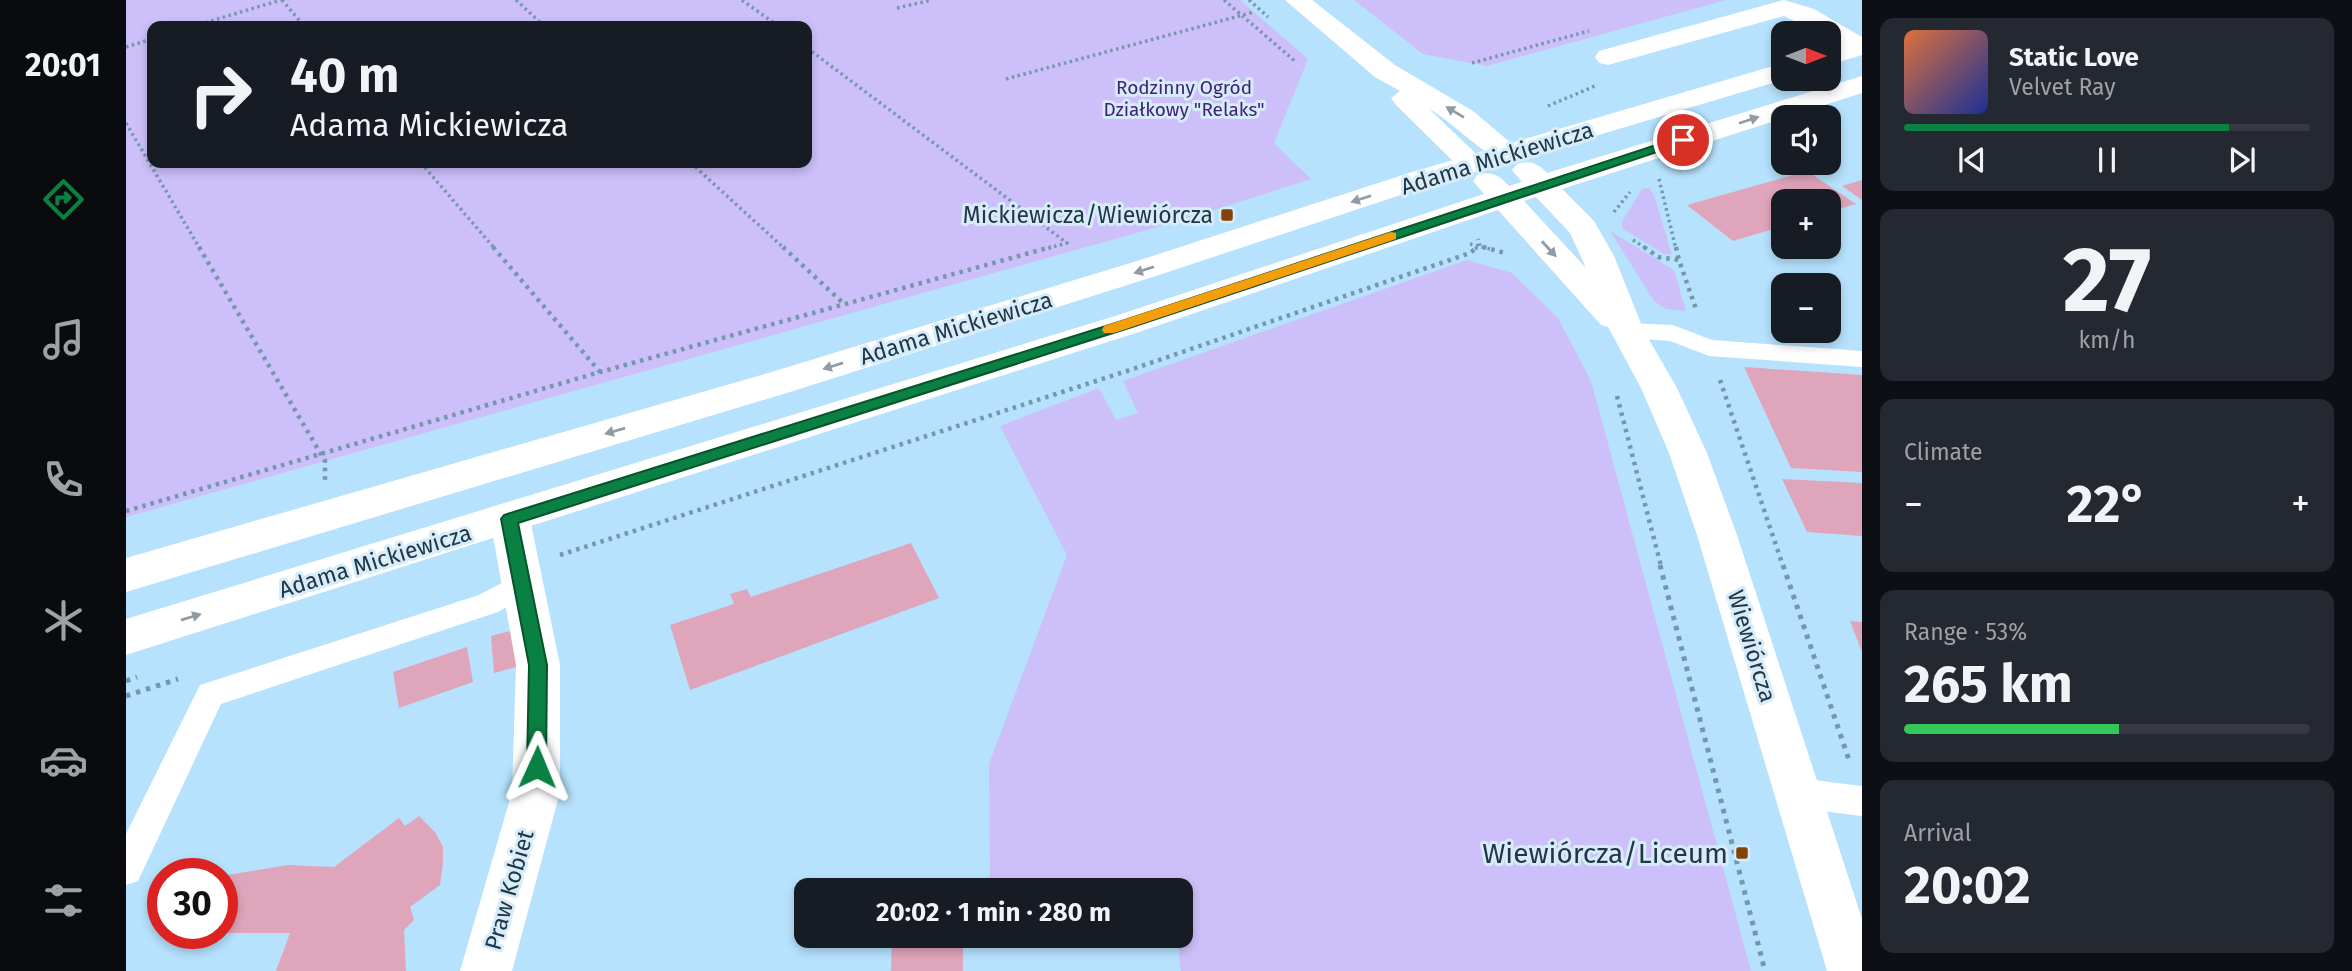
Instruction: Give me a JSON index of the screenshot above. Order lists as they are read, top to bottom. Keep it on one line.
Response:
{"streets":{"street":["Adama Mickiewicza","Wiewiórcza","Praw Kobiet"]},"crossings":[["Adama Mickiewicza","Wiewiórcza"],["Adama Mickiewicza","Praw Kobiet"]],"parks":["Rodzinny Ogród Działkowy \"Relaks\""],"places":{"transit":["Mickiewicza/Wiewiórcza","Wiewiórcza/Liceum"]},"north":"right","page":{"tabs":"20:01","map_buttons":["+","−"],"turn":["40 m","Adama Mickiewicza"],"song":["Static Love","Velvet Ray"],"tile":[["27","km/h"],"Climate",["Range · 53%","265 km"],["Arrival","20:02"]],"heat":["−","22°","+"],"limit":"30","trip":"20:02 · 1 min · 280 m"}}
